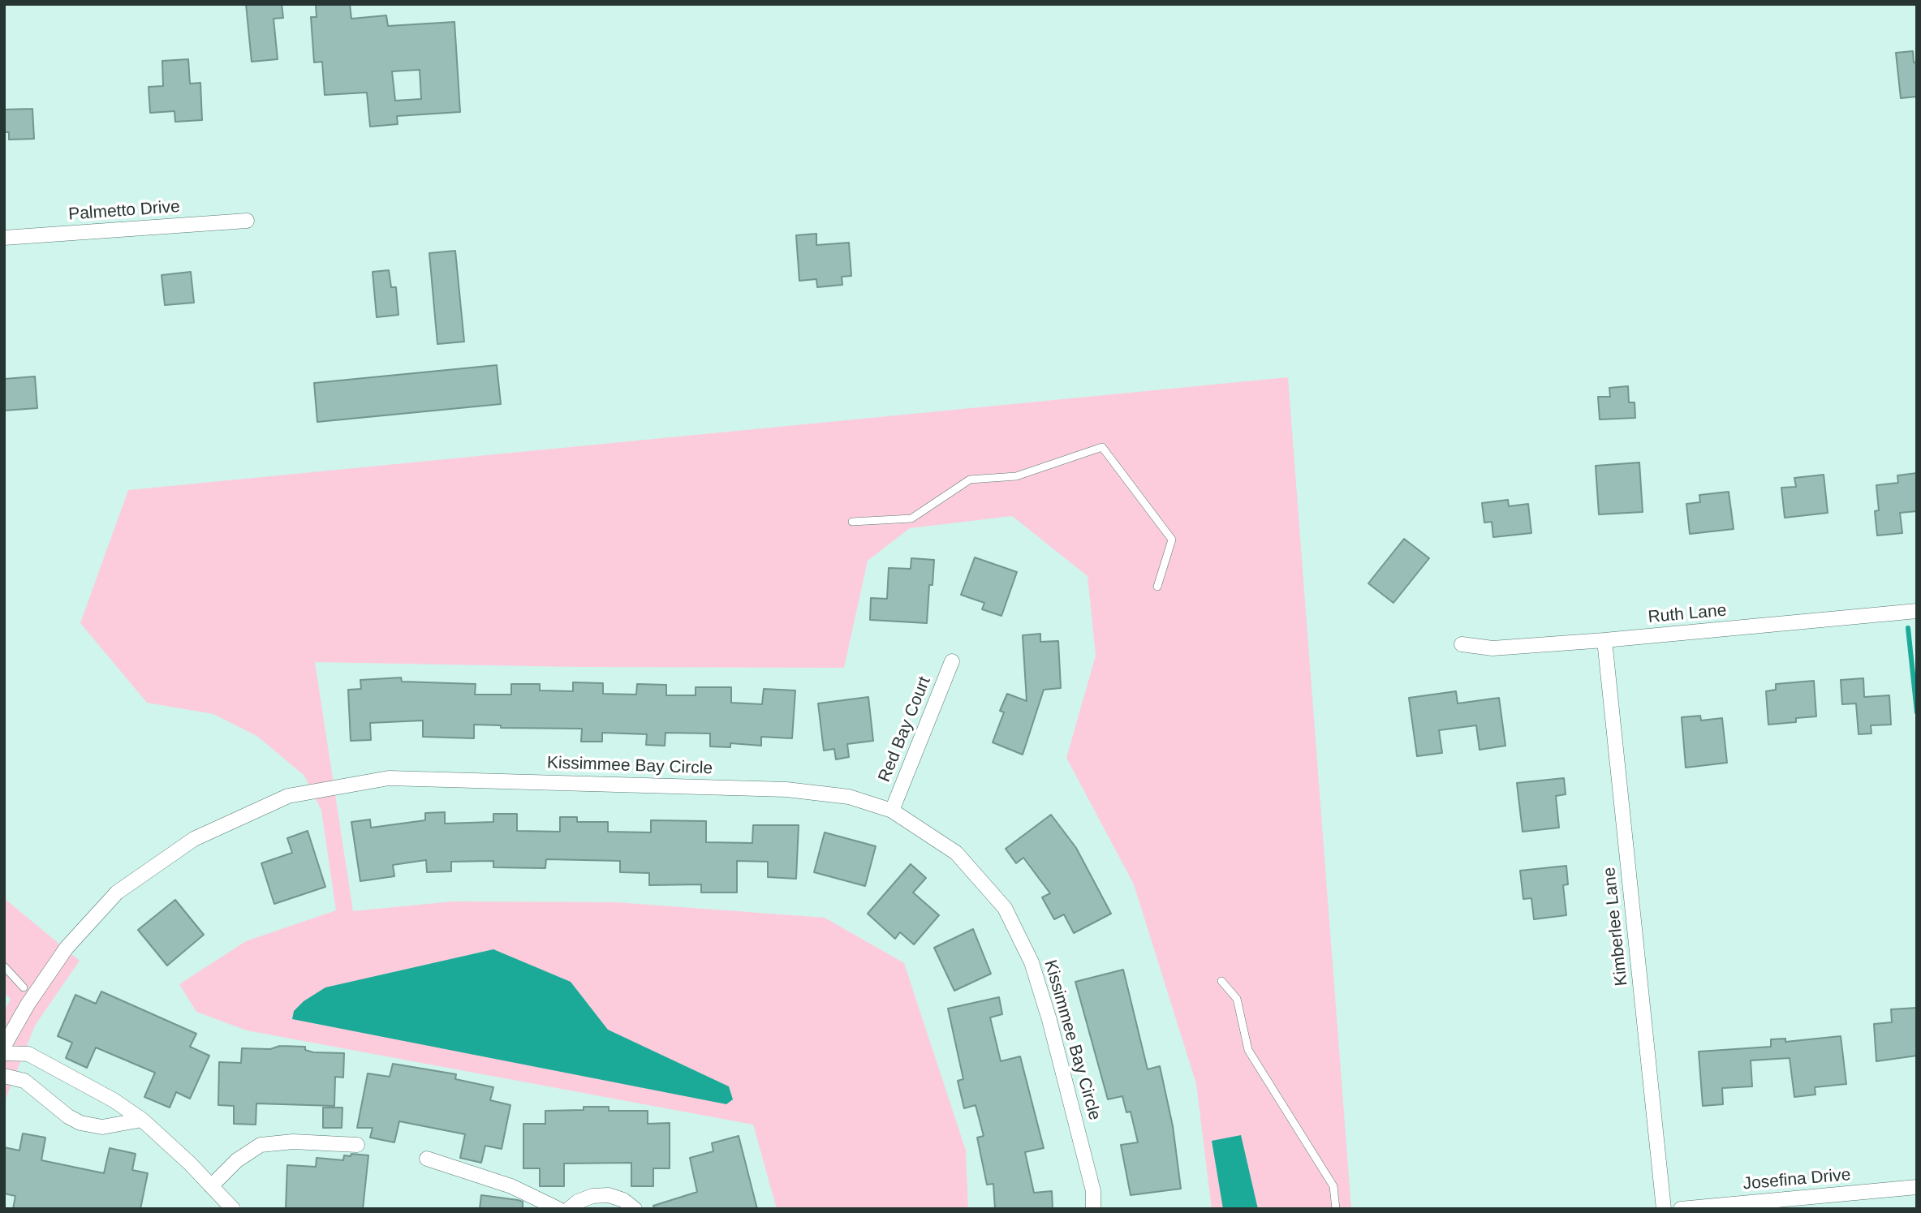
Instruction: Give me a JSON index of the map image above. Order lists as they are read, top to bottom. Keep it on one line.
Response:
{"streets":{"street":["Palmetto Drive","Ruth Lane","Red Bay Court","Kissimmee Bay Circle","Kimberlee Lane","Josefina Drive"]},"crossings":[["Ruth Lane","Kimberlee Lane"],["Red Bay Court","Kissimmee Bay Circle"]]}
